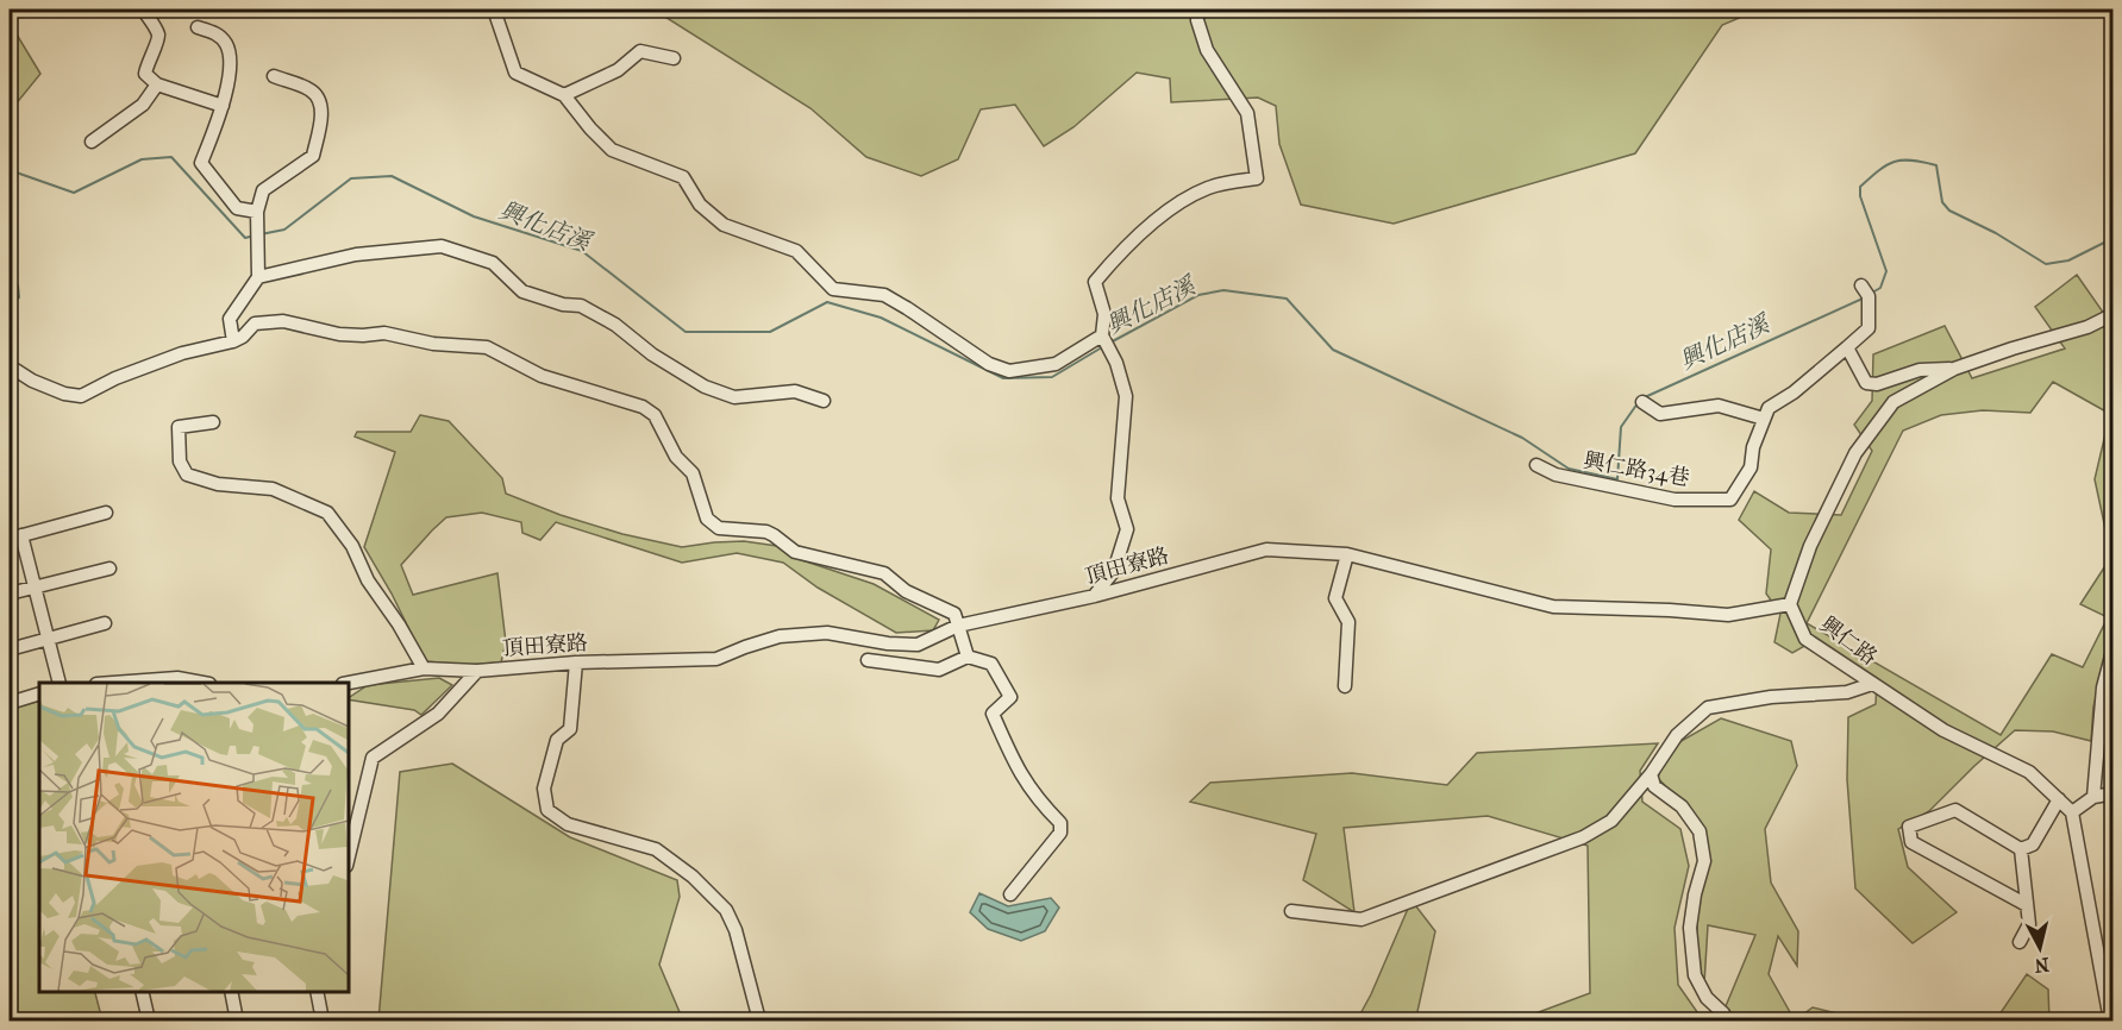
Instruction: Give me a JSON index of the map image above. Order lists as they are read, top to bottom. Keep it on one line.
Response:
{"streets":{"street":["興仁路34巷","頂田寮路","興仁路"]},"crossings":[["頂田寮路","興仁路"]],"water":["興化店溪"],"north":"bottom"}
